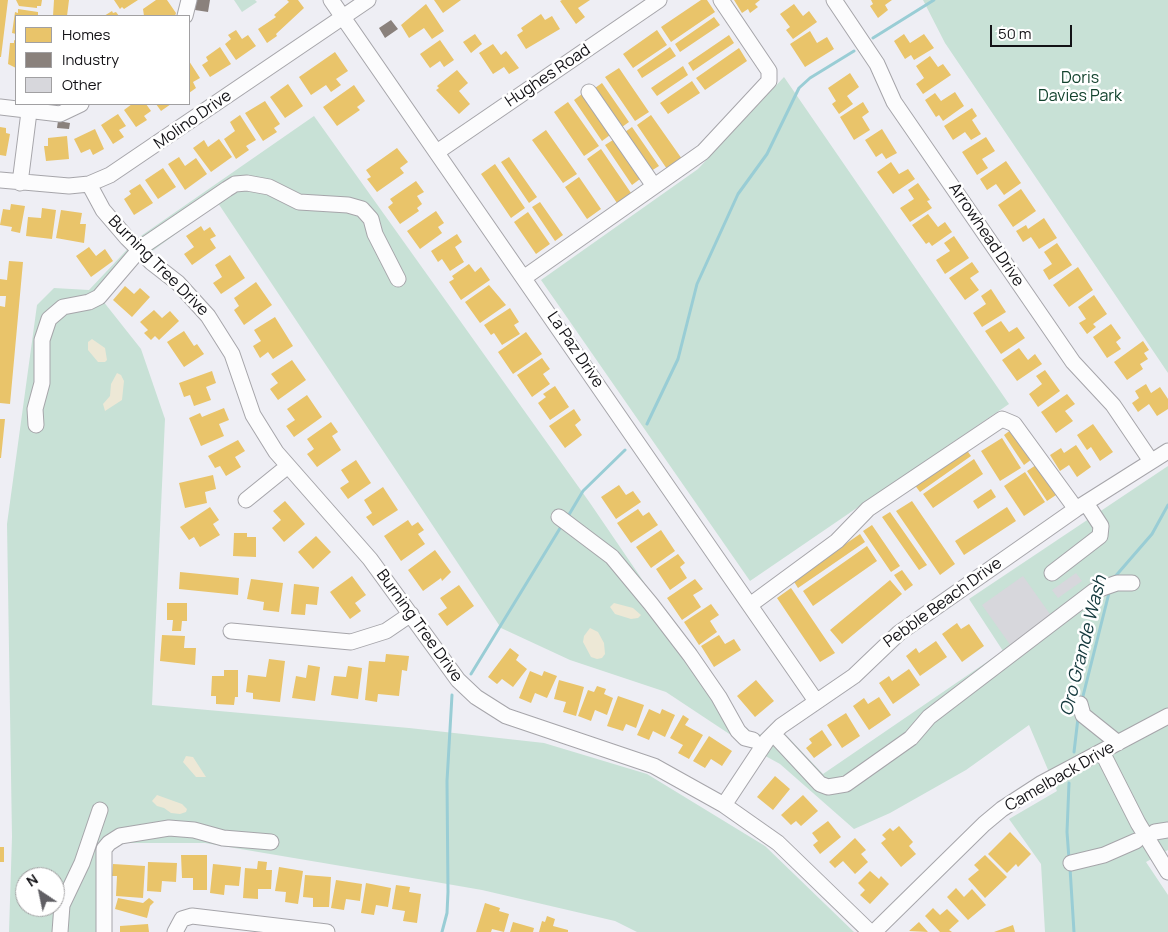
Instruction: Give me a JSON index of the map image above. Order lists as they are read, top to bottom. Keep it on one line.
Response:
{"streets":{"street":["Hughes Road","Molino Drive","Arrowhead Drive","Burning Tree Drive","La Paz Drive","Pebble Beach Drive","Camelback Drive"]},"crossings":[["Hughes Road","La Paz Drive"],["Molino Drive","Burning Tree Drive"],["Molino Drive","La Paz Drive"],["Arrowhead Drive","Pebble Beach Drive"],["Burning Tree Drive","Pebble Beach Drive"],["La Paz Drive","Pebble Beach Drive"]],"water":["Oro Grande Wash"],"parks":["Doris Davies Park"],"legend":["Homes","Industry","Other"],"scale_bar":"50 m","north":"top left"}
